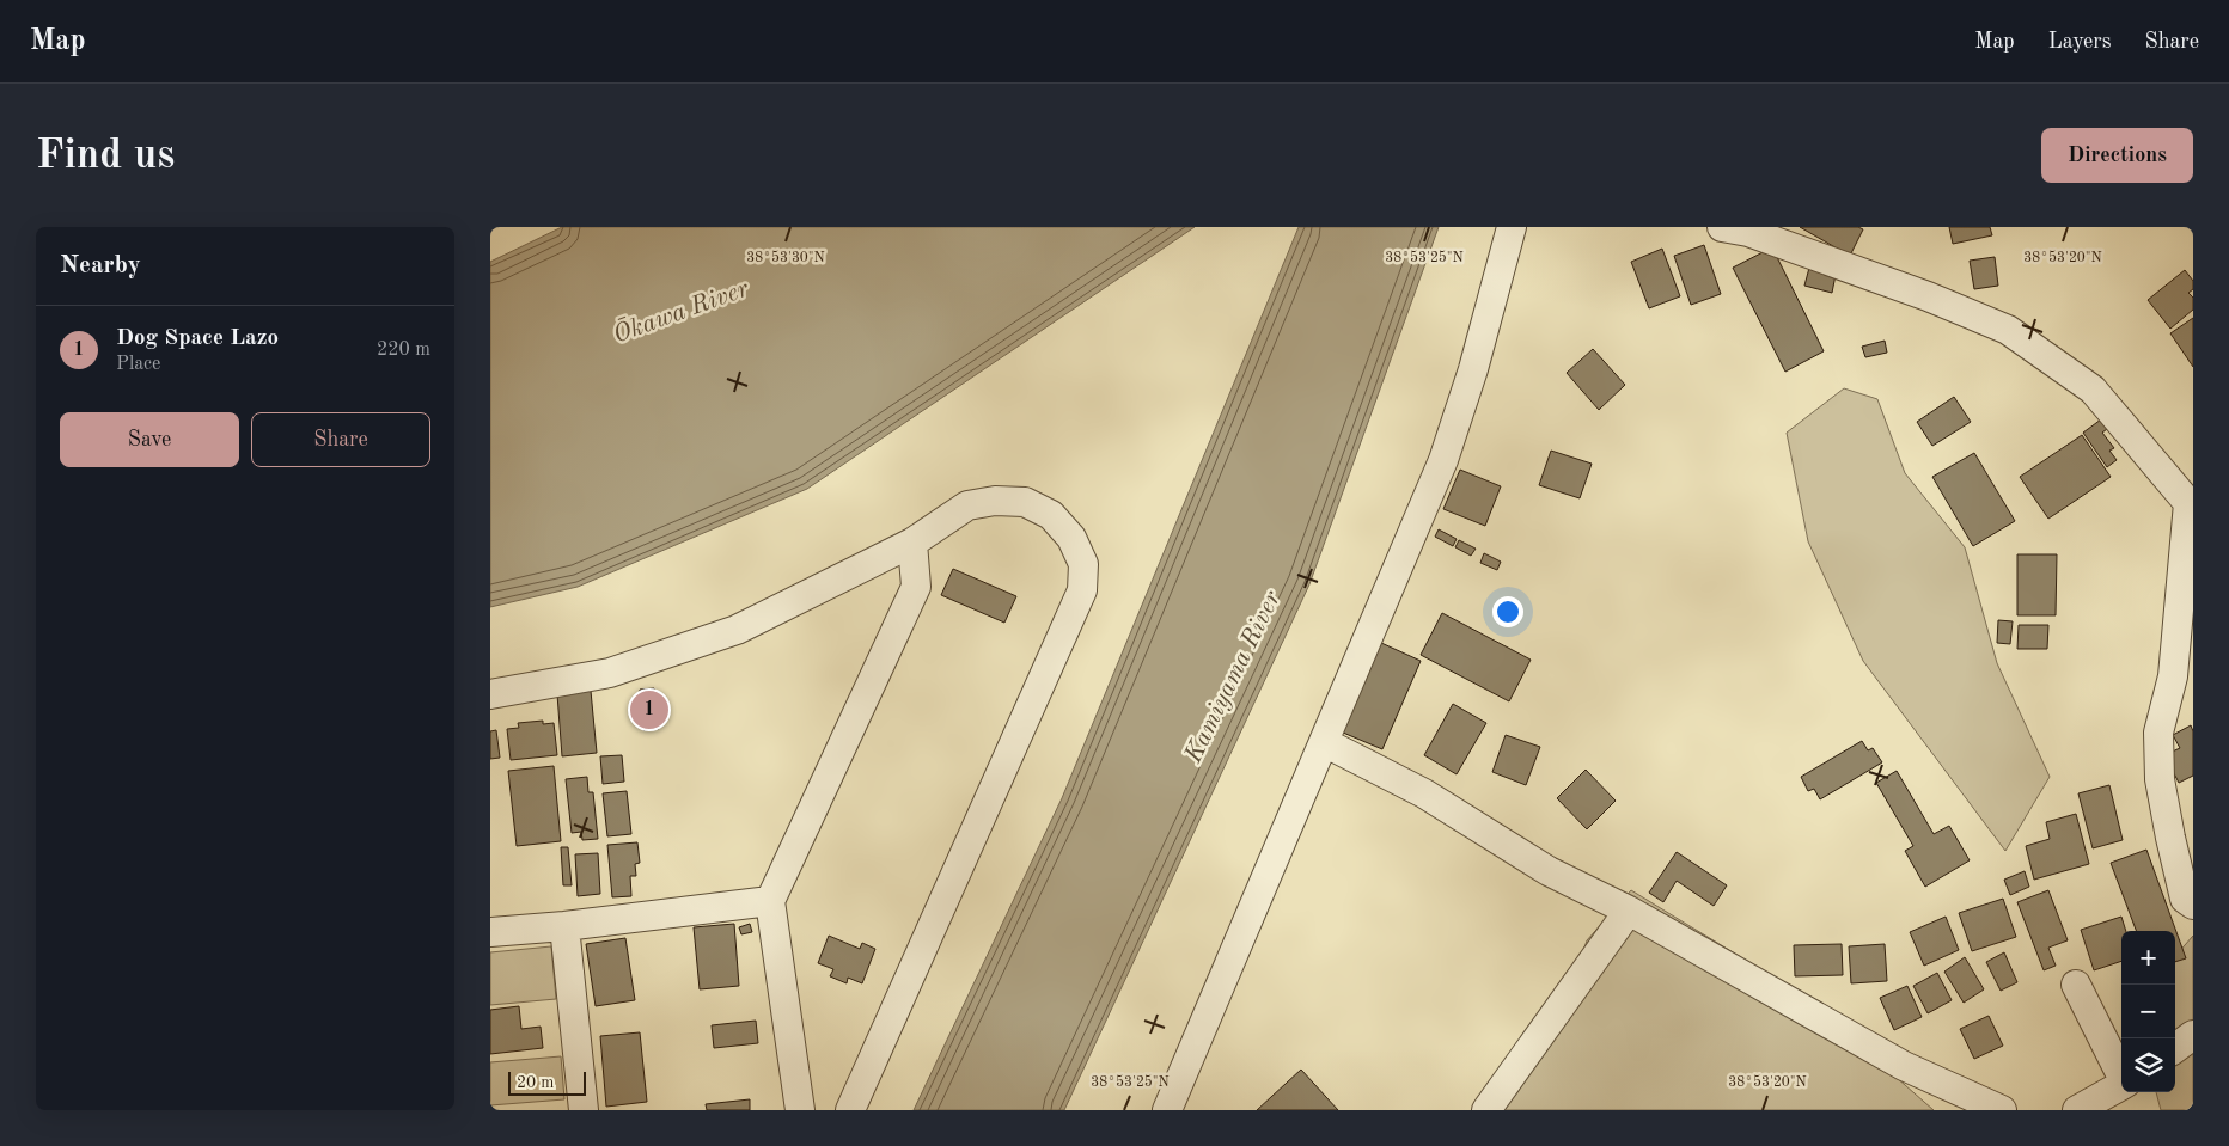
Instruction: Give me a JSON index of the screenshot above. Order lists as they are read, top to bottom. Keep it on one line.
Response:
{"water":["Ōkawa River","Kamiyama River"],"scale_bar":"20 m","page":{"header":"Map","nav":["Map","Layers","Share"],"buttons":["Directions",["Save","Share"]],"title":"Find us","heading":"Nearby","list":[{"mark":"1","name":"Dog Space Lazo","note":"Place","value":"220 m"}],"pins":"1","map_buttons":["+","−"],"scale":"20 m"},"coordinates":["38°53'30\"N","38°53'25\"N","38°53'20\"N"]}
